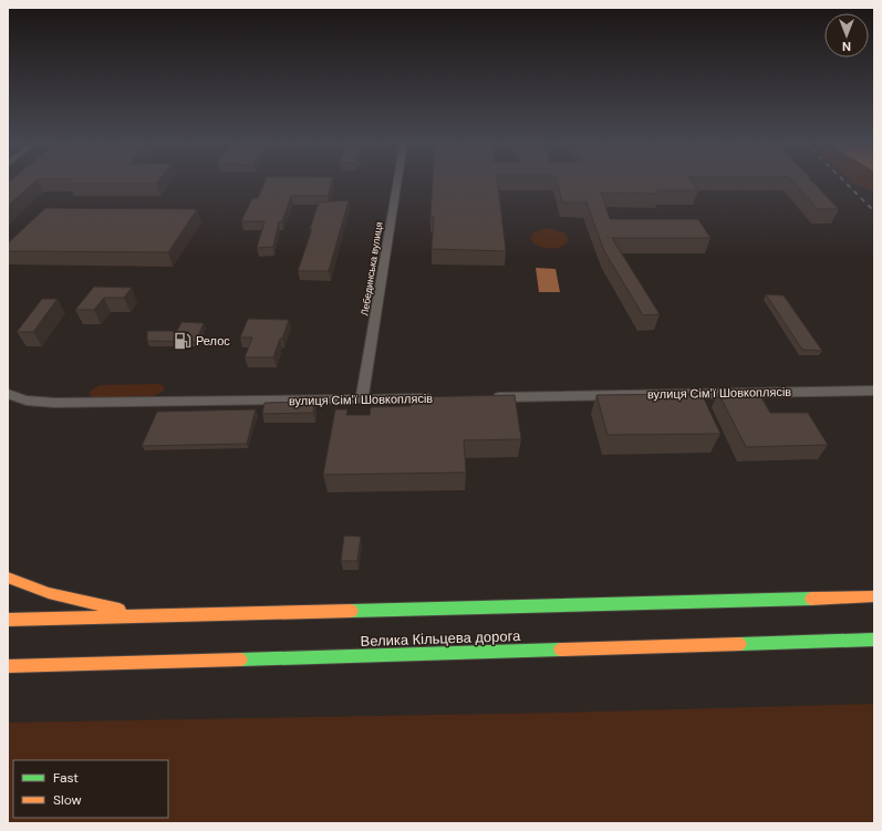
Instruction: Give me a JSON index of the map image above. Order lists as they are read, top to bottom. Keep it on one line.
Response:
{"streets":{"main road":["Велика Кільцева дорога"],"street":["Лебединська вулиця","вулиця Сімʼї Шовкоплясів"]},"crossings":[["Лебединська вулиця","вулиця Сімʼї Шовкоплясів"]],"places":{"fuel station":["Релос"]},"legend":["Fast","Slow"],"north":"bottom"}
